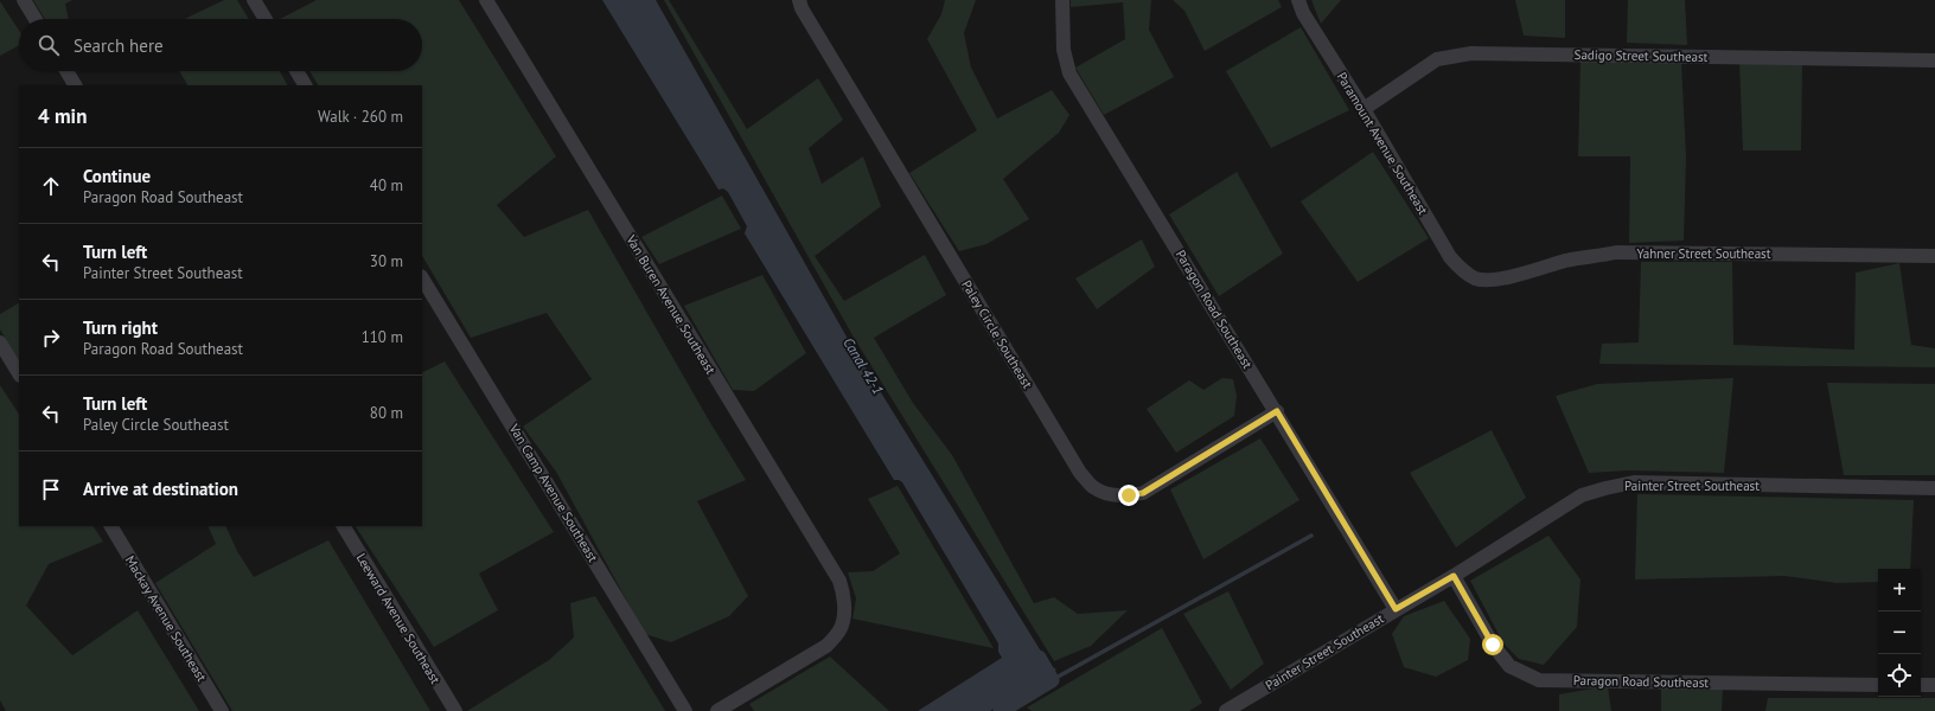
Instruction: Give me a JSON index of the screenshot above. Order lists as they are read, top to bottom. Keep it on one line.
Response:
{"streets":{"street":["Sadigo Street Southeast","Paramount Avenue Southeast","Yahner Street Southeast","Van Buren Avenue Southeast","Paragon Road Southeast","Paley Circle Southeast","Painter Street Southeast","Van Camp Avenue Southeast","Mackay Avenue Southeast","Leeward Avenue Southeast"]},"crossings":[["Sadigo Street Southeast","Paramount Avenue Southeast"],["Paramount Avenue Southeast","Yahner Street Southeast"],["Paragon Road Southeast","Paley Circle Southeast"],["Paragon Road Southeast","Painter Street Southeast"]],"water":["Canal 42-1"],"page":{"search":"Search here","heading":["4 min","Walk · 260 m"],"list":[["Continue","Paragon Road Southeast","40 m"],["Turn left","Painter Street Southeast","30 m"],["Turn right","Paragon Road Southeast","110 m"],["Turn left","Paley Circle Southeast","80 m"],"Arrive at destination"],"map_buttons":["+","−"]}}
